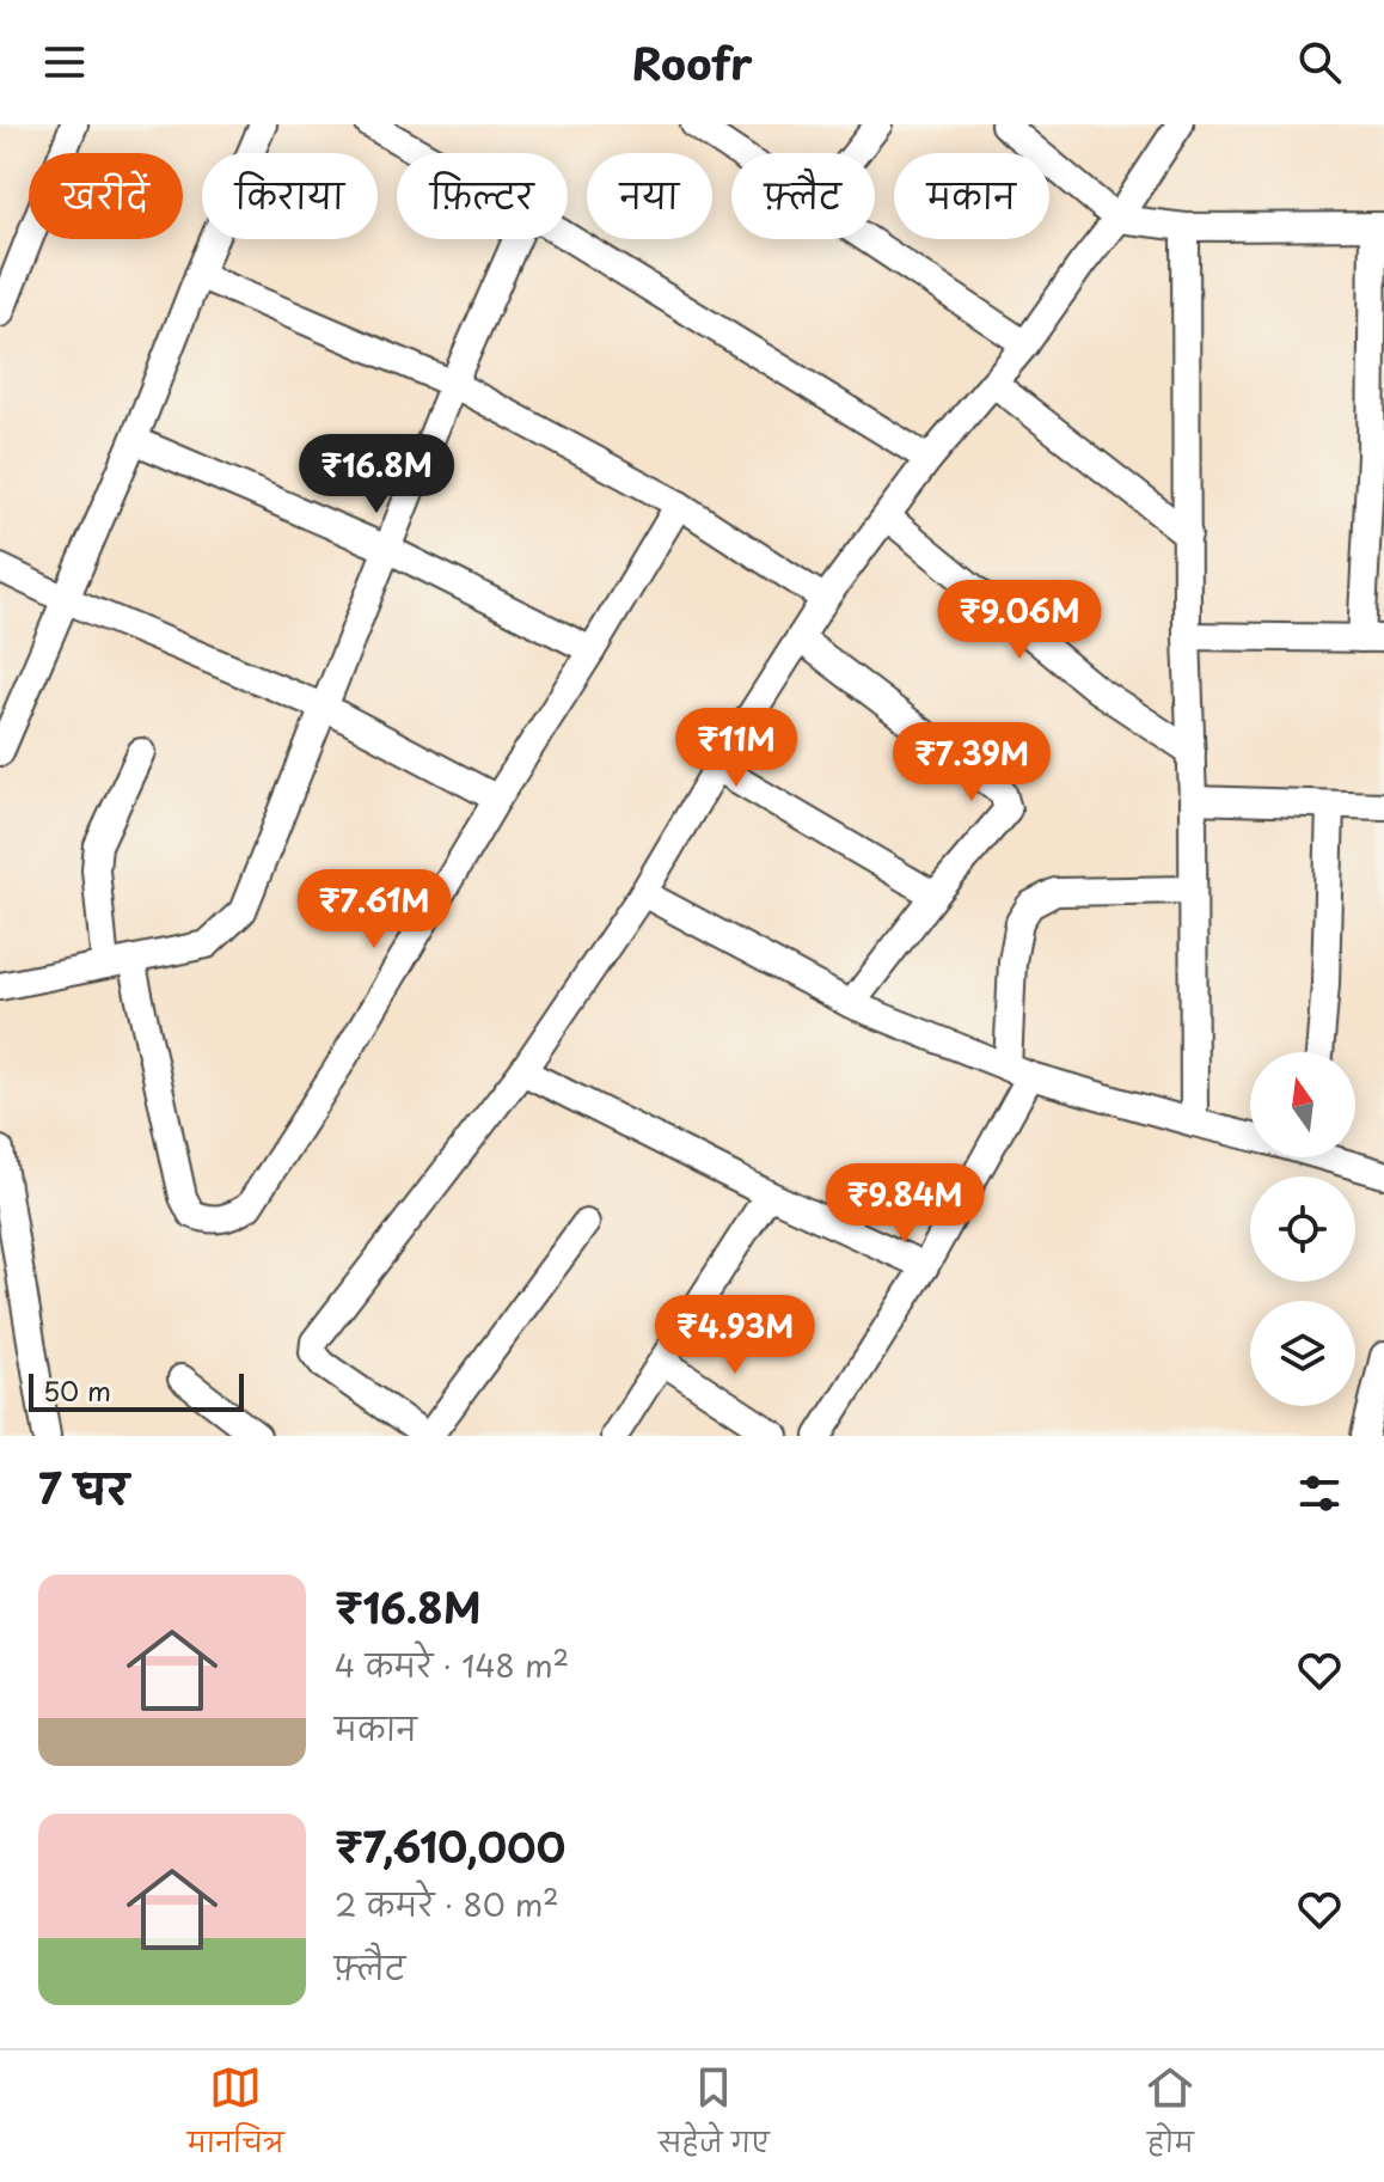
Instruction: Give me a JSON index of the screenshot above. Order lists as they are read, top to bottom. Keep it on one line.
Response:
{"scale_bar":"50 m","north":"top","page":{"header":"Roofr","chip":["खरीदें","किराया","फ़िल्टर","नया","फ़्लैट","मकान"],"price":["₹16.8M","₹9.06M","₹11M","₹7.39M","₹7.61M","₹9.84M","₹4.93M"],"scale":"50 m","heading":"7 घर","list":[{"name":"₹16.8M","note":"4 कमरे · 148 m² · मकान"},{"name":"₹7,610,000","note":"2 कमरे · 80 m² · फ़्लैट"}],"tabs":["मानचित्र","सहेजे गए","होम"]}}
